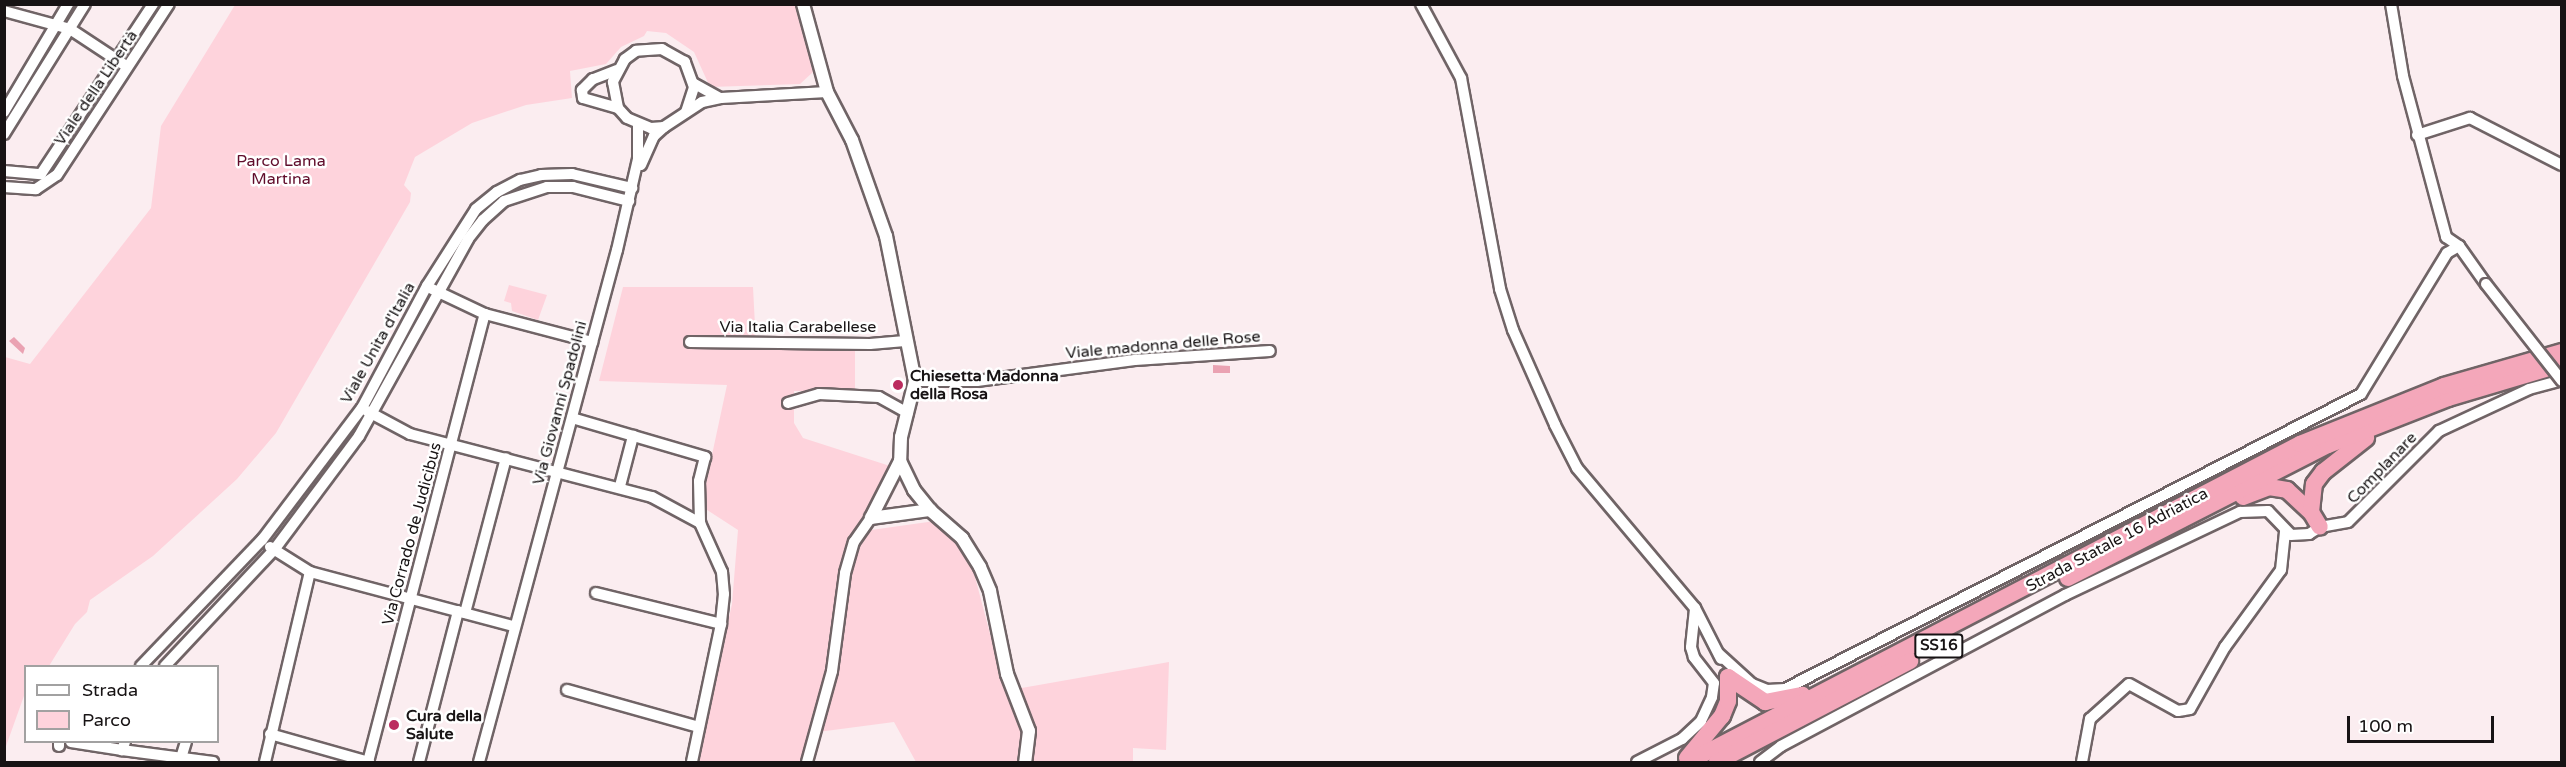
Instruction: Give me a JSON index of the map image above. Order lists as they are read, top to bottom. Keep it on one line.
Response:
{"streets":{"highway":["Strada Statale 16 Adriatica","SS16"],"street":["Viale della Libertà","Via Italia Carabellese","Viale Unita d'Italia","Viale madonna delle Rose","Via Giovanni Spadolini","Complanare","Via Corrado de Judicibus"]},"crossings":[["Viale Unita d'Italia","Via Giovanni Spadolini"],["Strada Statale 16 Adriatica","SS16"]],"parks":["Parco Lama Martina"],"places":["Chiesetta Madonna della Rosa","Cura della Salute"],"legend":["Strada","Parco"],"scale_bar":"100 m"}
